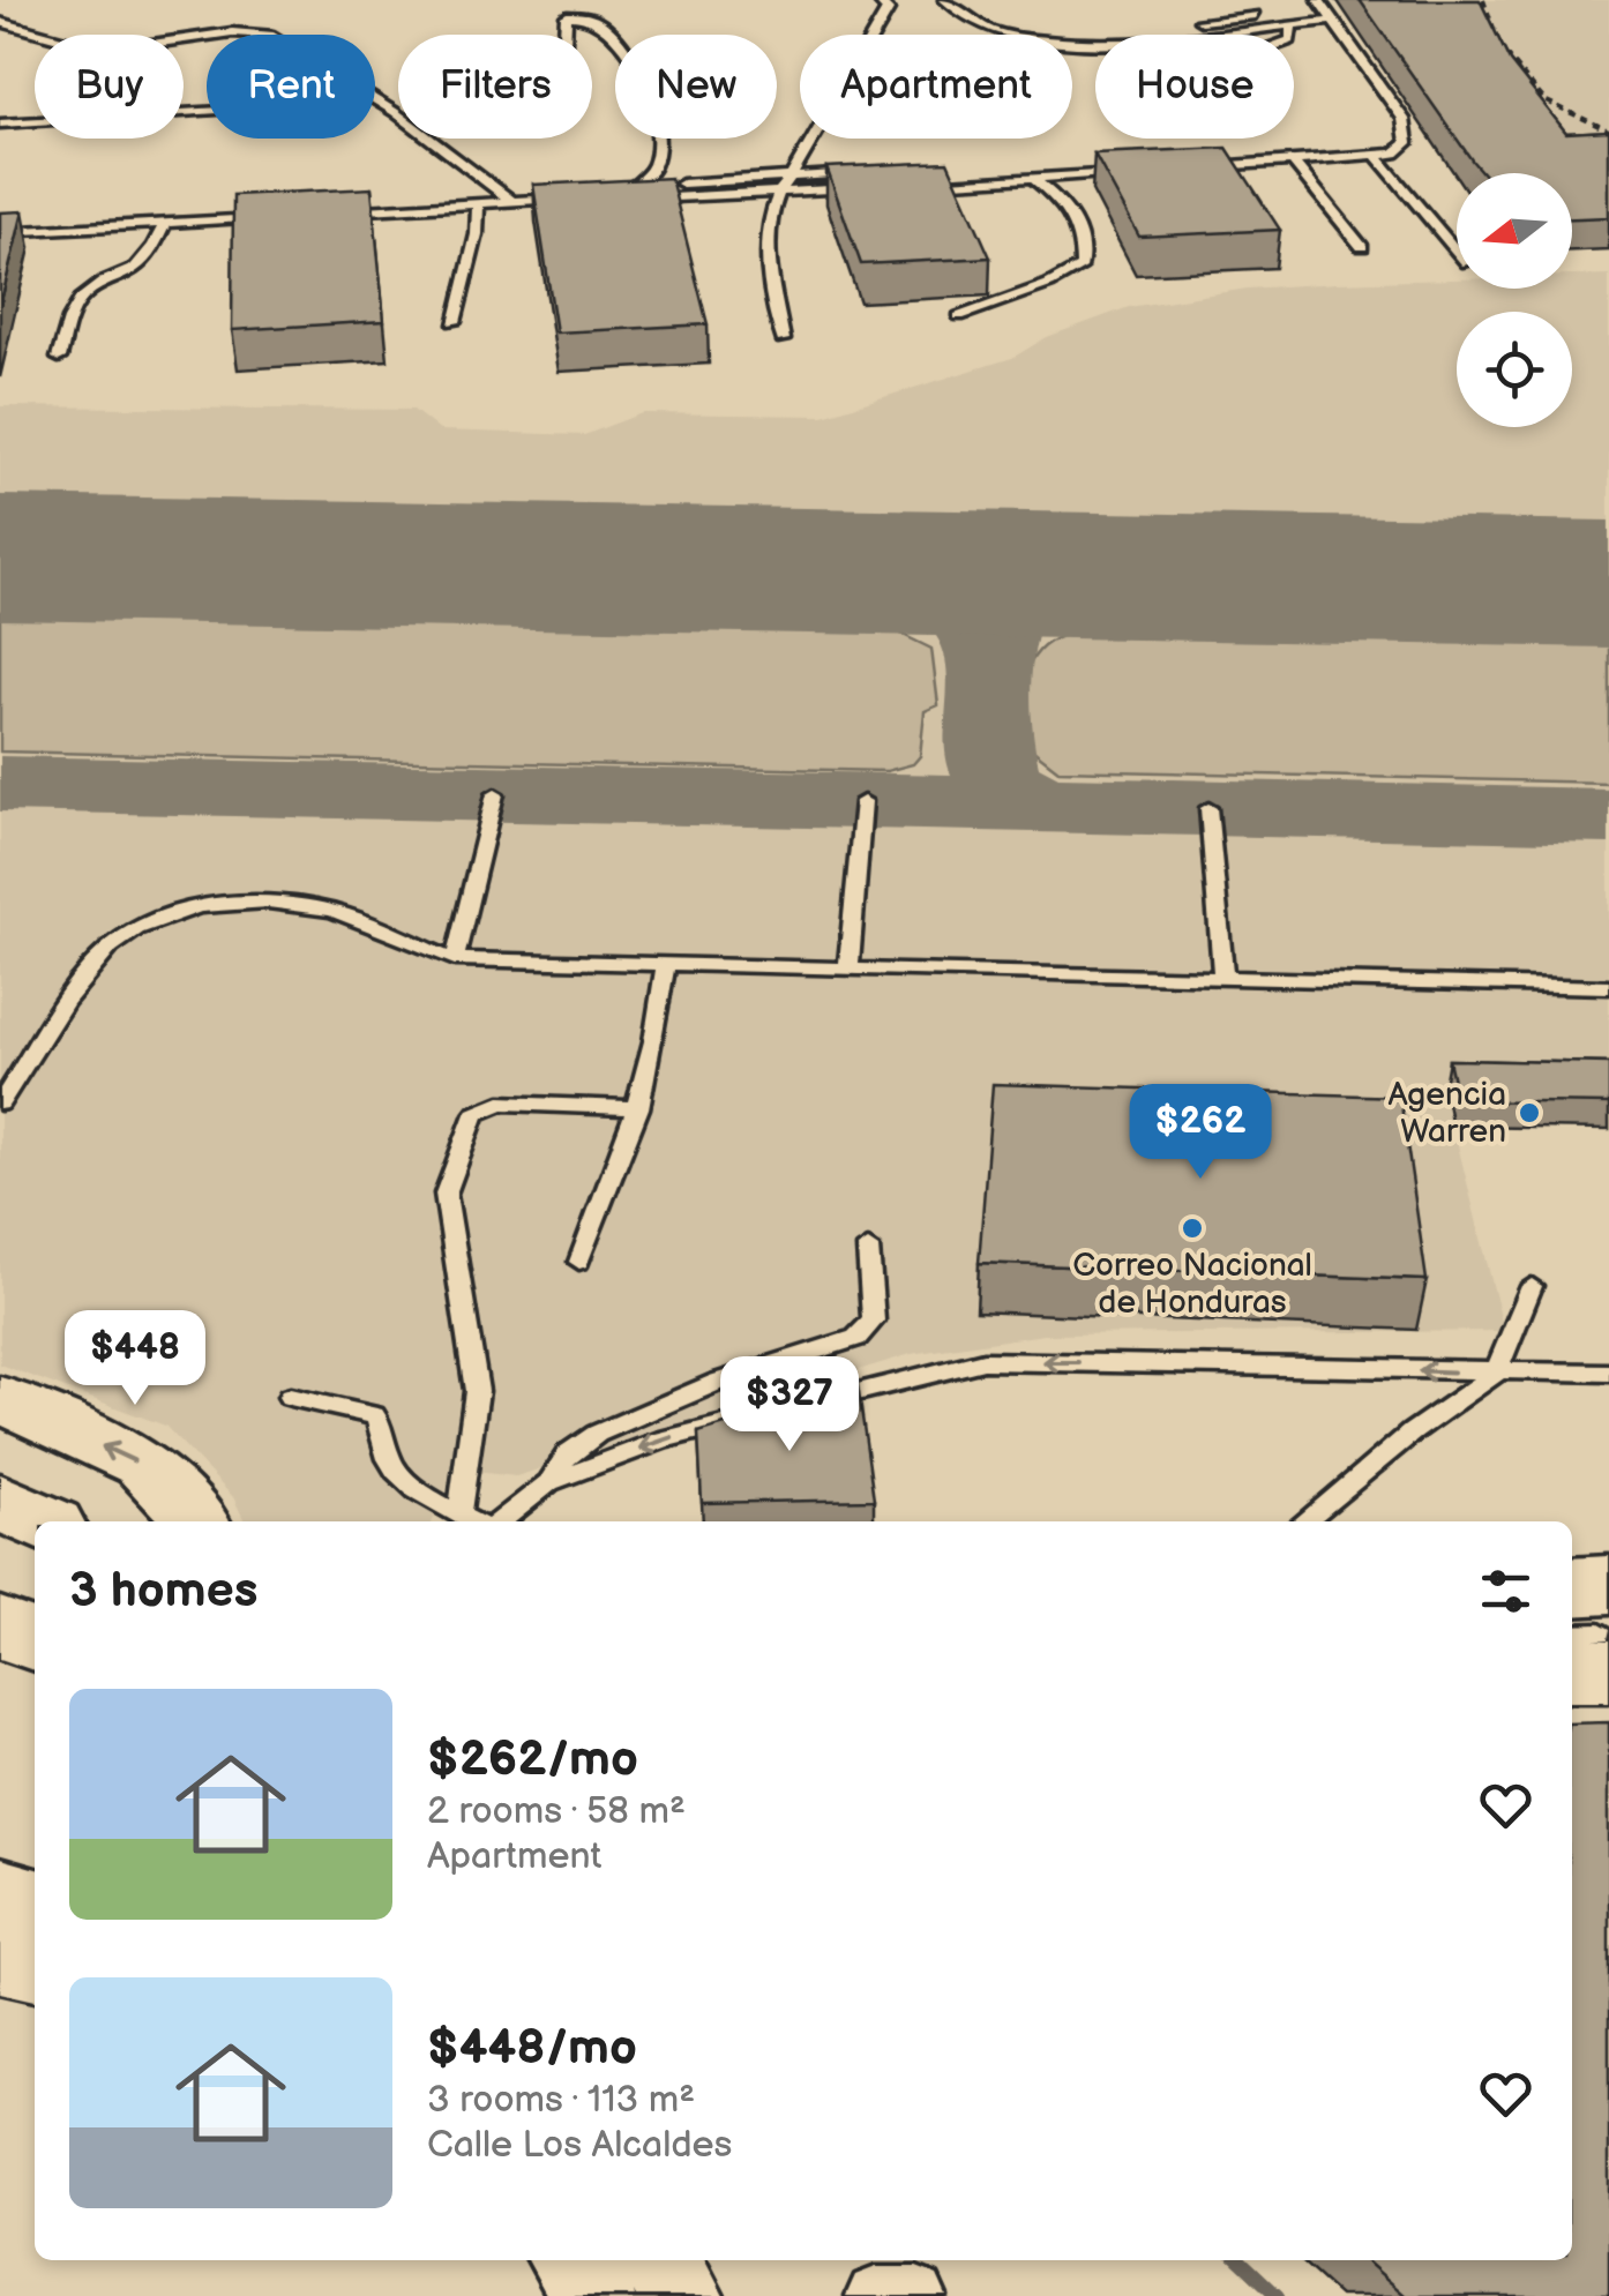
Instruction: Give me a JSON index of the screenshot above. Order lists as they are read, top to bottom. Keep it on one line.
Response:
{"places":["Agencia Warren","Correo Nacional de Honduras"],"north":"left","page":{"chip":["Buy","Rent","Filters","New","Apartment","House"],"price":["$262","$448","$327"],"heading":"3 homes","list":[{"name":"$262/mo","note":"2 rooms · 58 m² · Apartment"},{"name":"$448/mo","note":"3 rooms · 113 m² · Calle Los Alcaldes"}]}}
